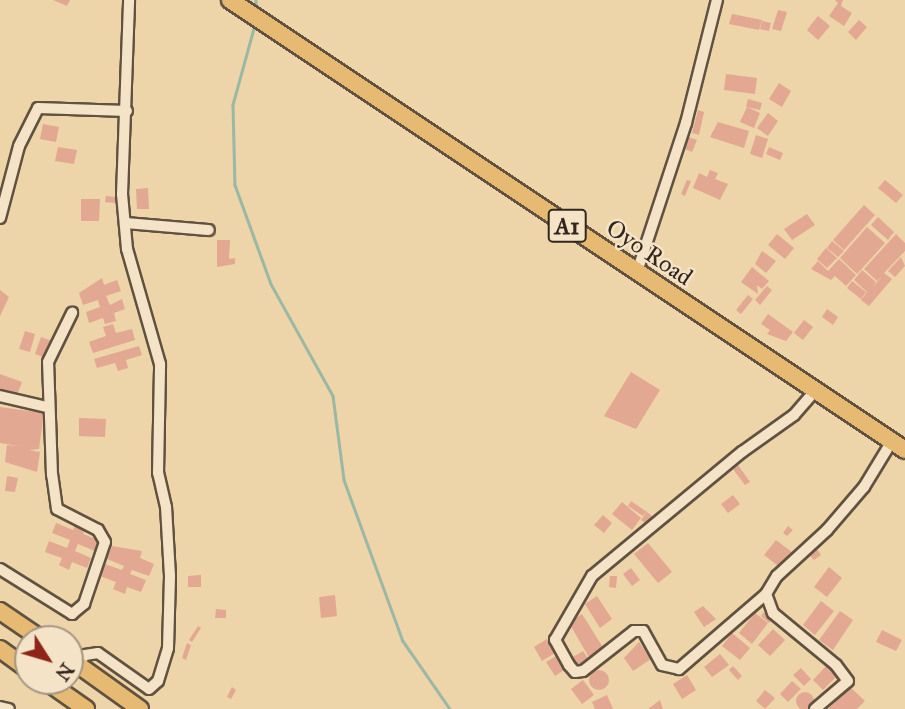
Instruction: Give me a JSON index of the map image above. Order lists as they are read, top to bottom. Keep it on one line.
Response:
{"streets":{"highway":["A1","Oyo Road"]},"north":"bottom right"}
